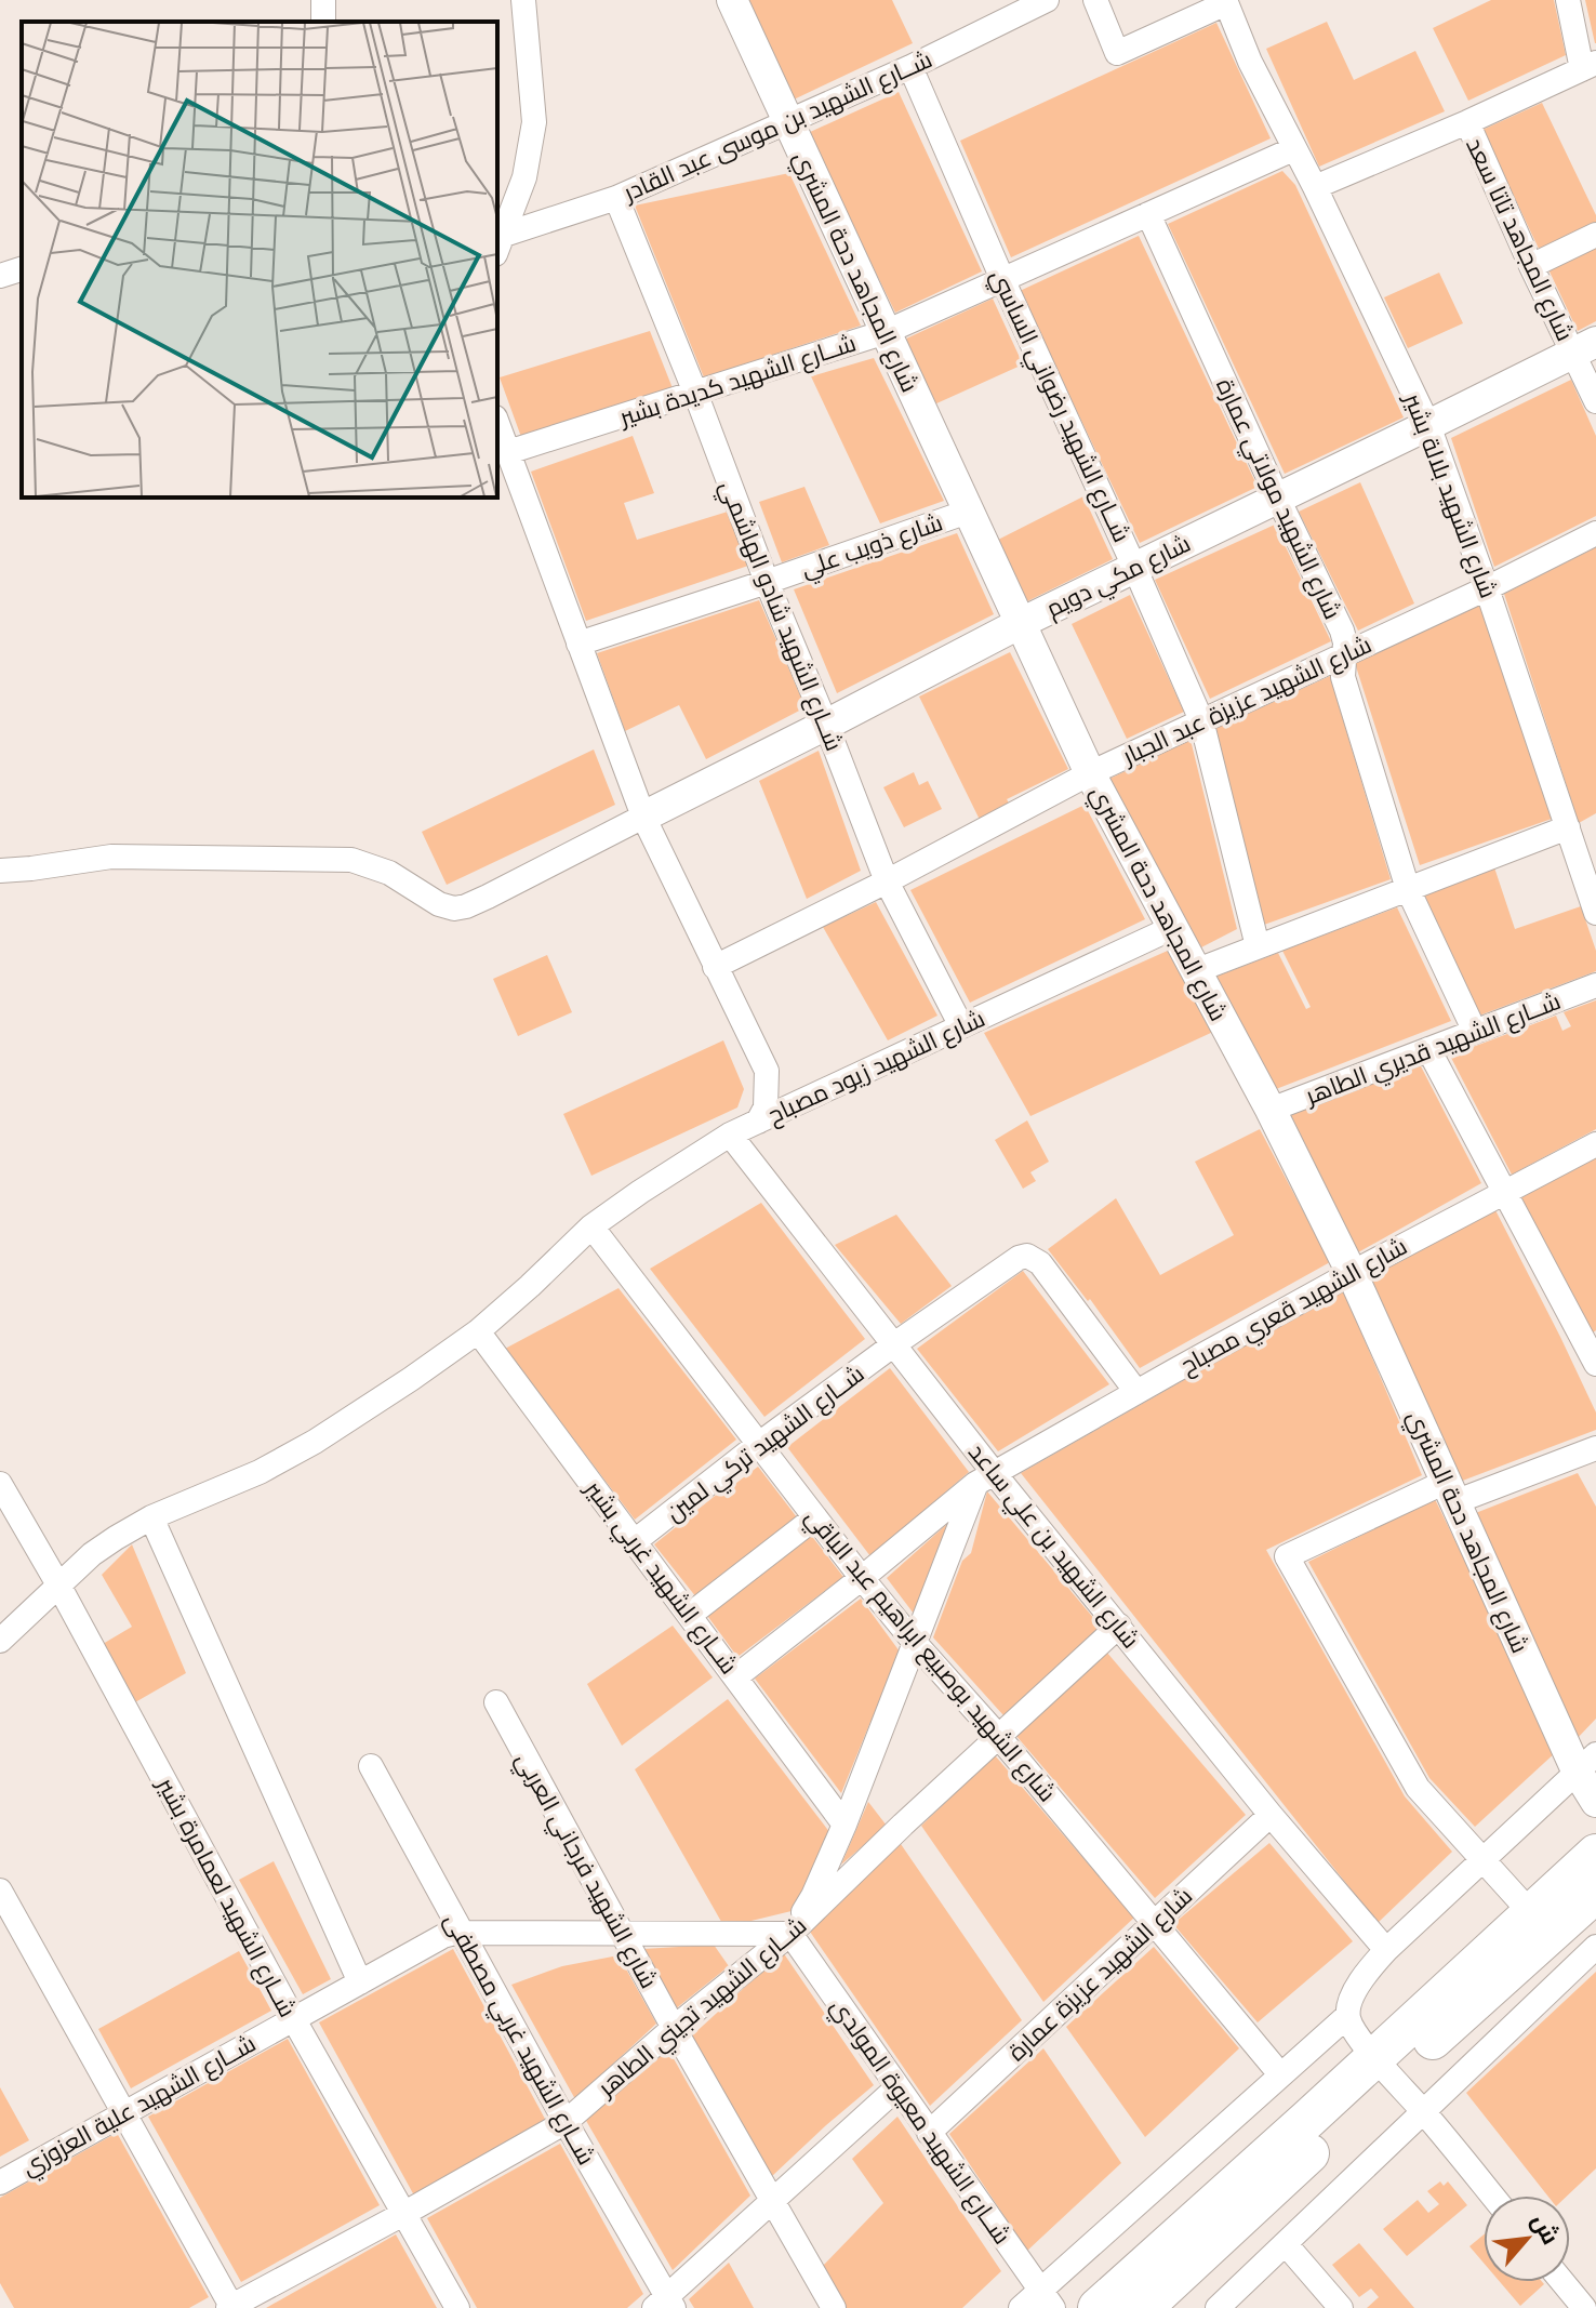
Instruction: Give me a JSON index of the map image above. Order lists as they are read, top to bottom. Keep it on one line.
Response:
{"streets":{"street":["شــارع الشهيد بن موسى عبد القادر","شارع المجاهد تاتا سعد","شارع المجاهد دحة المشري","شــارع الشهيد كديدة بشير","شــارع الشهيد رضواني الساسي","شارع الشهيد بلالة بشير","شارع الشهيد مولاتي عمارة","شارع ذويب علي","شارع مكي دويم","شــارع الشهيد شادو الهاشمي","شارع الشهيد عزيزة عبد الجبار","شــارع الشهيد قديري الطاهر","شارع الشهيد زيود مصباح","شارع الشهيد قعري مصباح","شــارع الشهيد تركي لمين","شارع الشهيد بن علي ساعد","شــارع الشهيد غربي بشير","شارع الشهيد بوصبيع ابراهيم عبد الباقي","شارع الشهيد فرجاني العربي","شــارع الشهيد لعمامرة بشير","شارع الشهيد عزيزة عمارة","شــارع الشهيد تجيني الطاهر","شــارع الشهيد غربي مصطفى","شــارع الشهيد علية العزوزي","شــارع الشهيد معيوة المولدي"]},"crossings":[["شــارع الشهيد بن موسى عبد القادر","شارع المجاهد دحة المشري"],["شــارع الشهيد بن موسى عبد القادر","شــارع الشهيد رضواني الساسي"],["شــارع الشهيد بن موسى عبد القادر","شــارع الشهيد شادو الهاشمي"],["شارع المجاهد تاتا سعد","شارع مكي دويم"],["شارع المجاهد دحة المشري","شــارع الشهيد كديدة بشير"],["شارع المجاهد دحة المشري","شارع ذويب علي"],["شارع المجاهد دحة المشري","شارع مكي دويم"],["شارع المجاهد دحة المشري","شارع الشهيد عزيزة عبد الجبار"],["شارع المجاهد دحة المشري","شــارع الشهيد قديري الطاهر"],["شارع المجاهد دحة المشري","شارع الشهيد زيود مصباح"],["شارع المجاهد دحة المشري","شارع الشهيد قعري مصباح"],["شــارع الشهيد كديدة بشير","شــارع الشهيد رضواني الساسي"],["شــارع الشهيد كديدة بشير","شارع الشهيد بلالة بشير"],["شــارع الشهيد كديدة بشير","شارع الشهيد مولاتي عمارة"],["شــارع الشهيد كديدة بشير","شــارع الشهيد شادو الهاشمي"],["شــارع الشهيد رضواني الساسي","شارع مكي دويم"],["شــارع الشهيد رضواني الساسي","شارع الشهيد عزيزة عبد الجبار"],["شارع الشهيد بلالة بشير","شارع مكي دويم"],["شارع الشهيد بلالة بشير","شارع الشهيد عزيزة عبد الجبار"],["شارع الشهيد مولاتي عمارة","شارع مكي دويم"],["شارع الشهيد مولاتي عمارة","شارع الشهيد عزيزة عبد الجبار"],["شارع الشهيد مولاتي عمارة","شــارع الشهيد قديري الطاهر"],["شارع ذويب علي","شــارع الشهيد شادو الهاشمي"],["شارع مكي دويم","شــارع الشهيد شادو الهاشمي"],["شــارع الشهيد شادو الهاشمي","شارع الشهيد عزيزة عبد الجبار"],["شــارع الشهيد شادو الهاشمي","شارع الشهيد زيود مصباح"],["شارع الشهيد زيود مصباح","شارع الشهيد بن علي ساعد"],["شارع الشهيد زيود مصباح","شــارع الشهيد غربي بشير"],["شارع الشهيد زيود مصباح","شارع الشهيد بوصبيع ابراهيم عبد الباقي"],["شارع الشهيد زيود مصباح","شــارع الشهيد لعمامرة بشير"],["شارع الشهيد قعري مصباح","شــارع الشهيد تركي لمين"],["شارع الشهيد قعري مصباح","شارع الشهيد بن علي ساعد"],["شارع الشهيد قعري مصباح","شــارع الشهيد غربي بشير"],["شارع الشهيد قعري مصباح","شارع الشهيد بوصبيع ابراهيم عبد الباقي"],["شــارع الشهيد تركي لمين","شارع الشهيد بن علي ساعد"],["شــارع الشهيد تركي لمين","شــارع الشهيد غربي بشير"],["شــارع الشهيد تركي لمين","شارع الشهيد بوصبيع ابراهيم عبد الباقي"],["شارع الشهيد بن علي ساعد","شارع الشهيد عزيزة عمارة"],["شارع الشهيد بن علي ساعد","شــارع الشهيد تجيني الطاهر"],["شارع الشهيد بوصبيع ابراهيم عبد الباقي","شارع الشهيد عزيزة عمارة"],["شارع الشهيد بوصبيع ابراهيم عبد الباقي","شــارع الشهيد تجيني الطاهر"],["شارع الشهيد فرجاني العربي","شــارع الشهيد تجيني الطاهر"],["شــارع الشهيد لعمامرة بشير","شــارع الشهيد تجيني الطاهر"],["شــارع الشهيد لعمامرة بشير","شــارع الشهيد علية العزوزي"],["شارع الشهيد عزيزة عمارة","شــارع الشهيد معيوة المولدي"],["شــارع الشهيد تجيني الطاهر","شــارع الشهيد غربي مصطفى"],["شــارع الشهيد تجيني الطاهر","شــارع الشهيد معيوة المولدي"],["شــارع الشهيد غربي مصطفى","شــارع الشهيد علية العزوزي"]],"north":"top right"}
